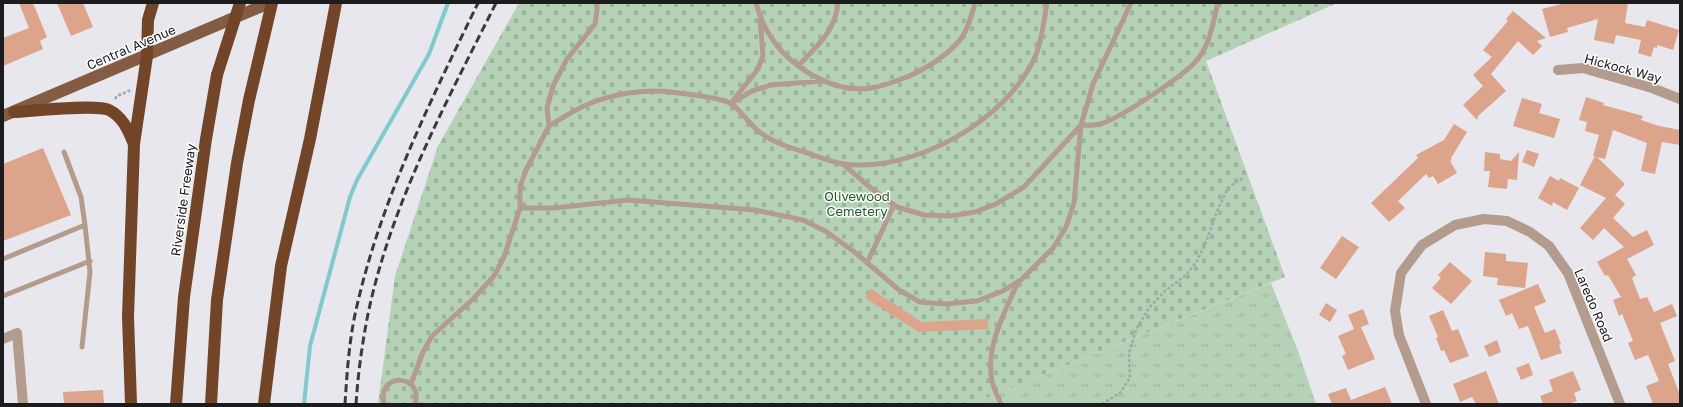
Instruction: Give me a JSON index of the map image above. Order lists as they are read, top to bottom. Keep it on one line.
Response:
{"streets":{"highway":["Riverside Freeway"],"main road":["Central Avenue"],"street":["Hickock Way","Laredo Road"]},"parks":["Olivewood Cemetery"]}
